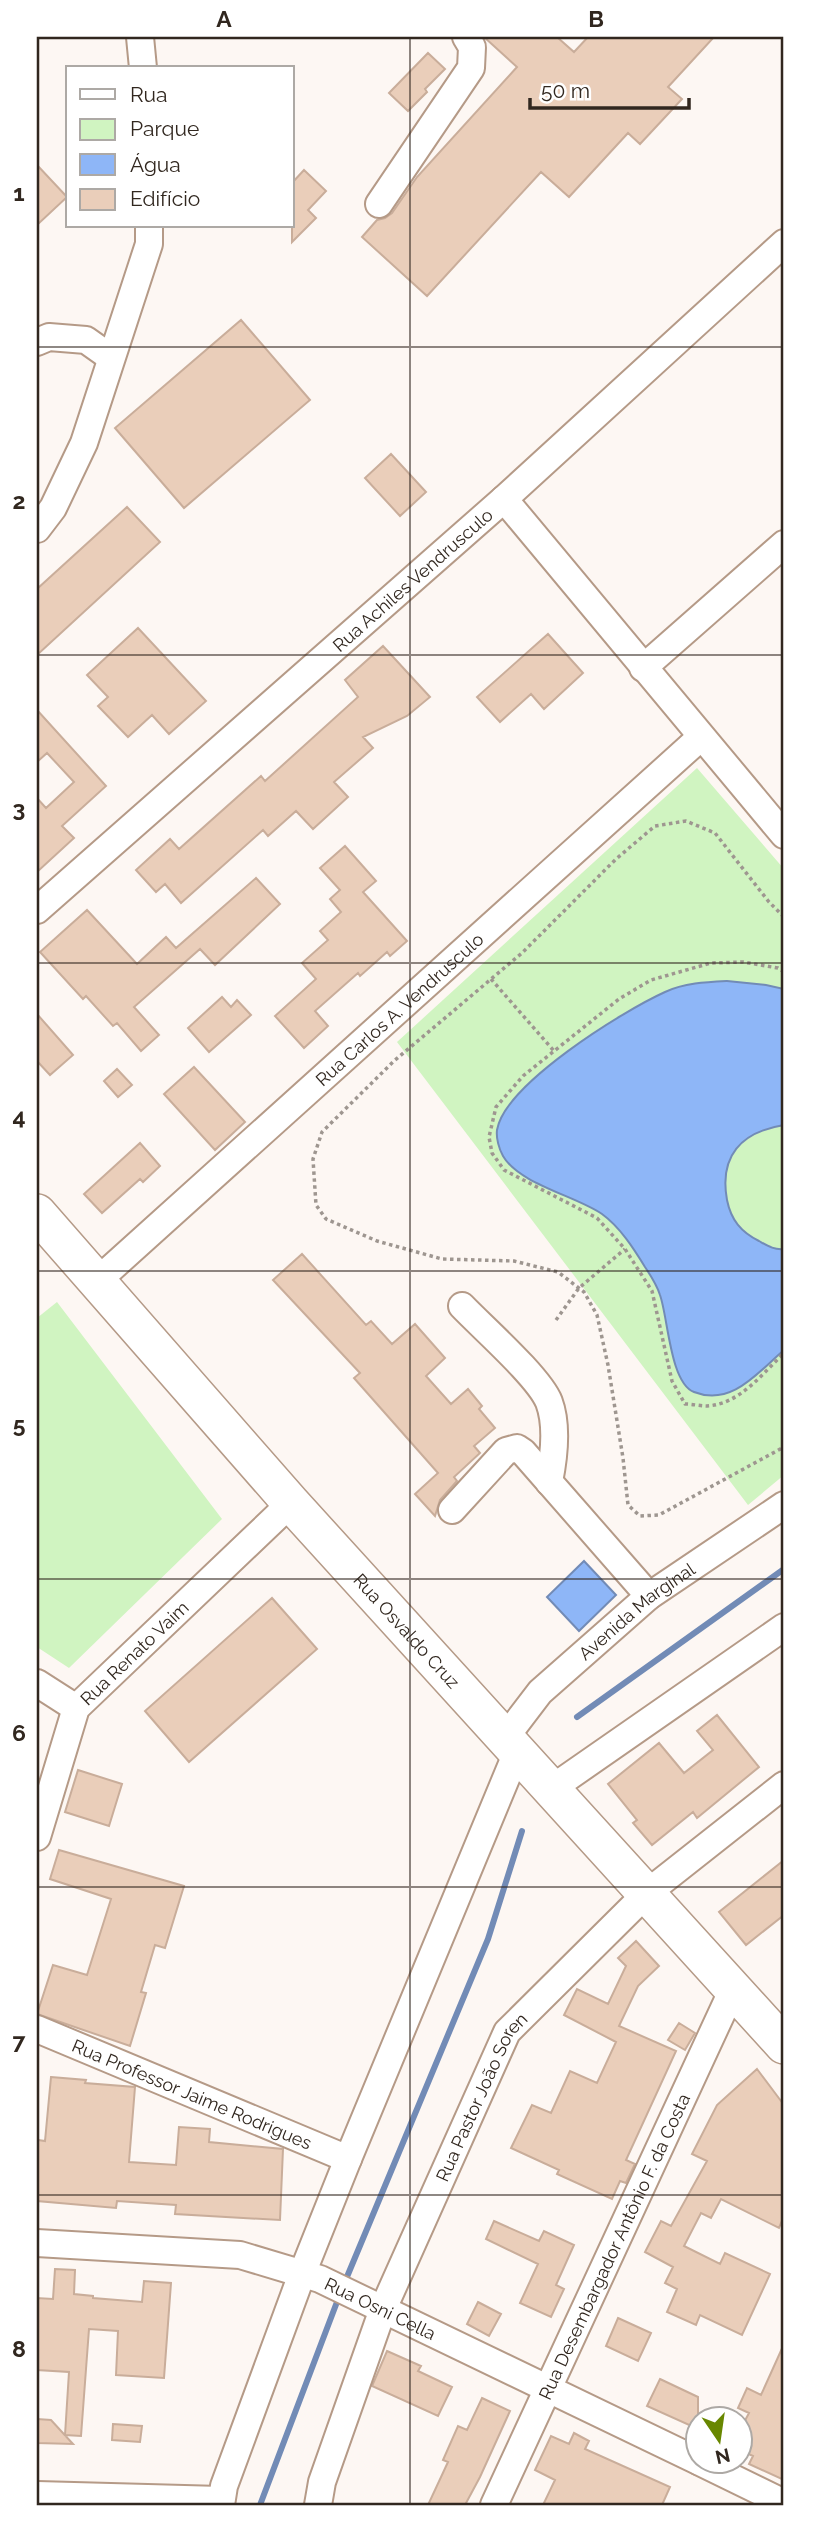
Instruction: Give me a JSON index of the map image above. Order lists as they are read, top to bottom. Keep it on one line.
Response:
{"streets":{"highway":["Rua Osvaldo Cruz"],"street":["Rua Achiles Vendrusculo","Rua Carlos A. Vendrusculo","Avenida Marginal","Rua Renato Vaim","Rua Professor Jaime Rodrigues","Rua Pastor João Soren","Rua Desembargador Antônio F. da Costa","Rua Osni Cella"]},"crossings":[["Rua Carlos A. Vendrusculo","Rua Osvaldo Cruz"],["Avenida Marginal","Rua Osvaldo Cruz"],["Rua Osvaldo Cruz","Rua Renato Vaim"],["Rua Osvaldo Cruz","Rua Pastor João Soren"],["Rua Osvaldo Cruz","Rua Desembargador Antônio F. da Costa"],["Rua Pastor João Soren","Rua Osni Cella"],["Rua Desembargador Antônio F. da Costa","Rua Osni Cella"]],"legend":["Rua","Parque","Água","Edifício"],"scale_bar":"50 m","north":"bottom","grid":{"columns":["A","B"],"rows":["1","2","3","4","5","6","7","8"]}}
